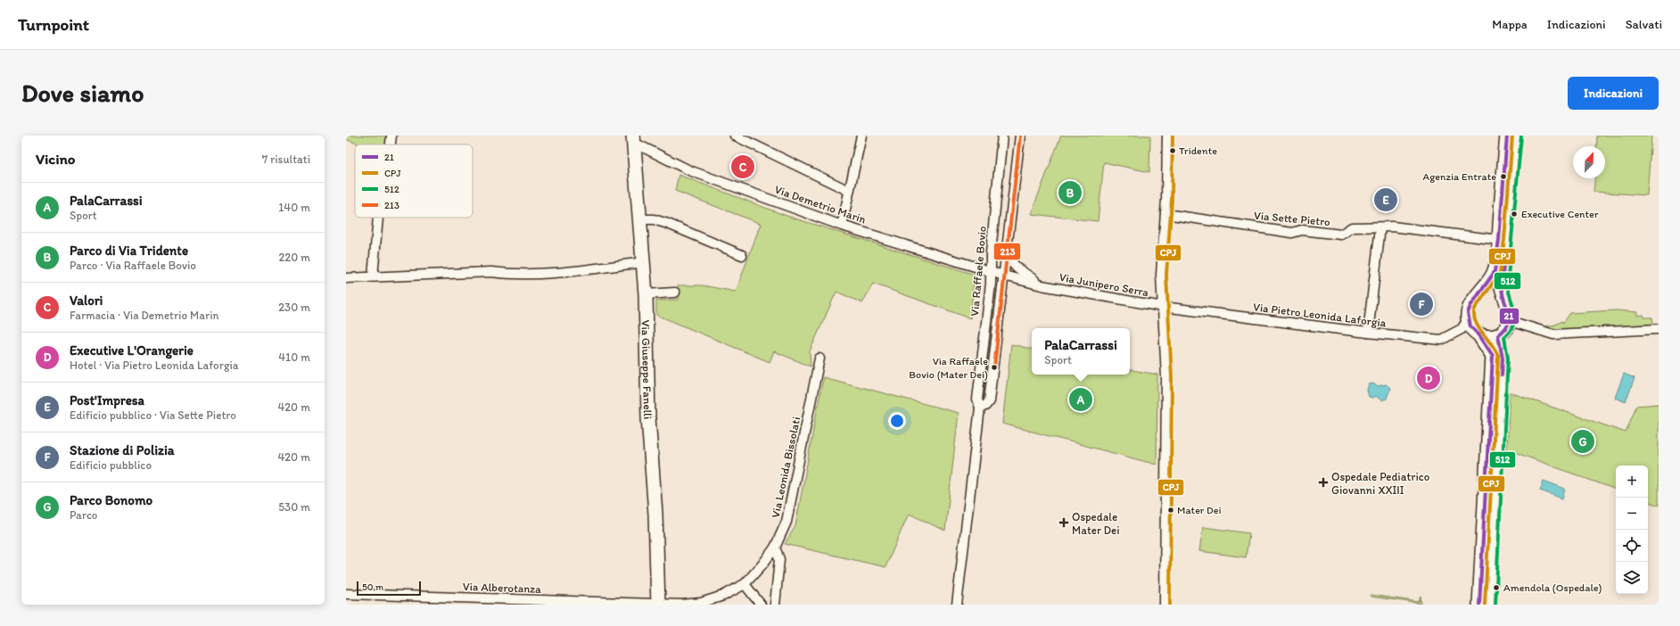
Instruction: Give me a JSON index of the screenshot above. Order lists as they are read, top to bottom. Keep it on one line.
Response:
{"streets":{"main road":["Via Giuseppe Fanelli"],"street":["Via Demetrio Marin","Via Sette Pietro","Via Raffaele Bovio","Via Junipero Serra","Via Pietro Leonida Laforgia","Via Leonida Bissolati","Via Alberotanza"]},"crossings":[["Via Demetrio Marin","Via Raffaele Bovio"],["Via Demetrio Marin","Via Junipero Serra"],["Via Demetrio Marin","Via Giuseppe Fanelli"],["Via Junipero Serra","Via Pietro Leonida Laforgia"],["Via Giuseppe Fanelli","Via Leonida Bissolati"],["Via Giuseppe Fanelli","Via Alberotanza"],["Via Leonida Bissolati","Via Alberotanza"]],"places":{"other":["Tridente","Agenzia Entrate","Executive Center","Via Raffaele Bovio (Mater Dei)","Mater Dei","Amendola (Ospedale)"],"health":["Ospedale Pediatrico Giovanni XXIII","Ospedale Mater Dei"]},"lines":["transit line 21","transit line CPJ","transit line 213","transit line 512"],"legend":["21","CPJ","512","213"],"scale_bar":"50 m","north":"top right","page":{"header":"Turnpoint","nav":["Mappa","Indicazioni","Salvati"],"buttons":"Indicazioni","title":"Dove siamo","heading":["Vicino","7 risultati"],"pins":["C","B","E","F","D","A","G"],"list":[{"mark":"A","name":"PalaCarrassi","note":"Sport","value":"140 m"},{"mark":"B","name":"Parco di Via Tridente","note":"Parco · Via Raffaele Bovio","value":"220 m"},{"mark":"C","name":"Valori","note":"Farmacia · Via Demetrio Marin","value":"230 m"},{"mark":"D","name":"Executive L'Orangerie","note":"Hotel · Via Pietro Leonida Laforgia","value":"410 m"},{"mark":"E","name":"Post'Impresa","note":"Edificio pubblico · Via Sette Pietro","value":"420 m"},{"mark":"F","name":"Stazione di Polizia","note":"Edificio pubblico","value":"420 m"},{"mark":"G","name":"Parco Bonomo","note":"Parco","value":"530 m"}],"popup":["PalaCarrassi","Sport"],"map_buttons":["+","−"],"scale":"50 m"}}
